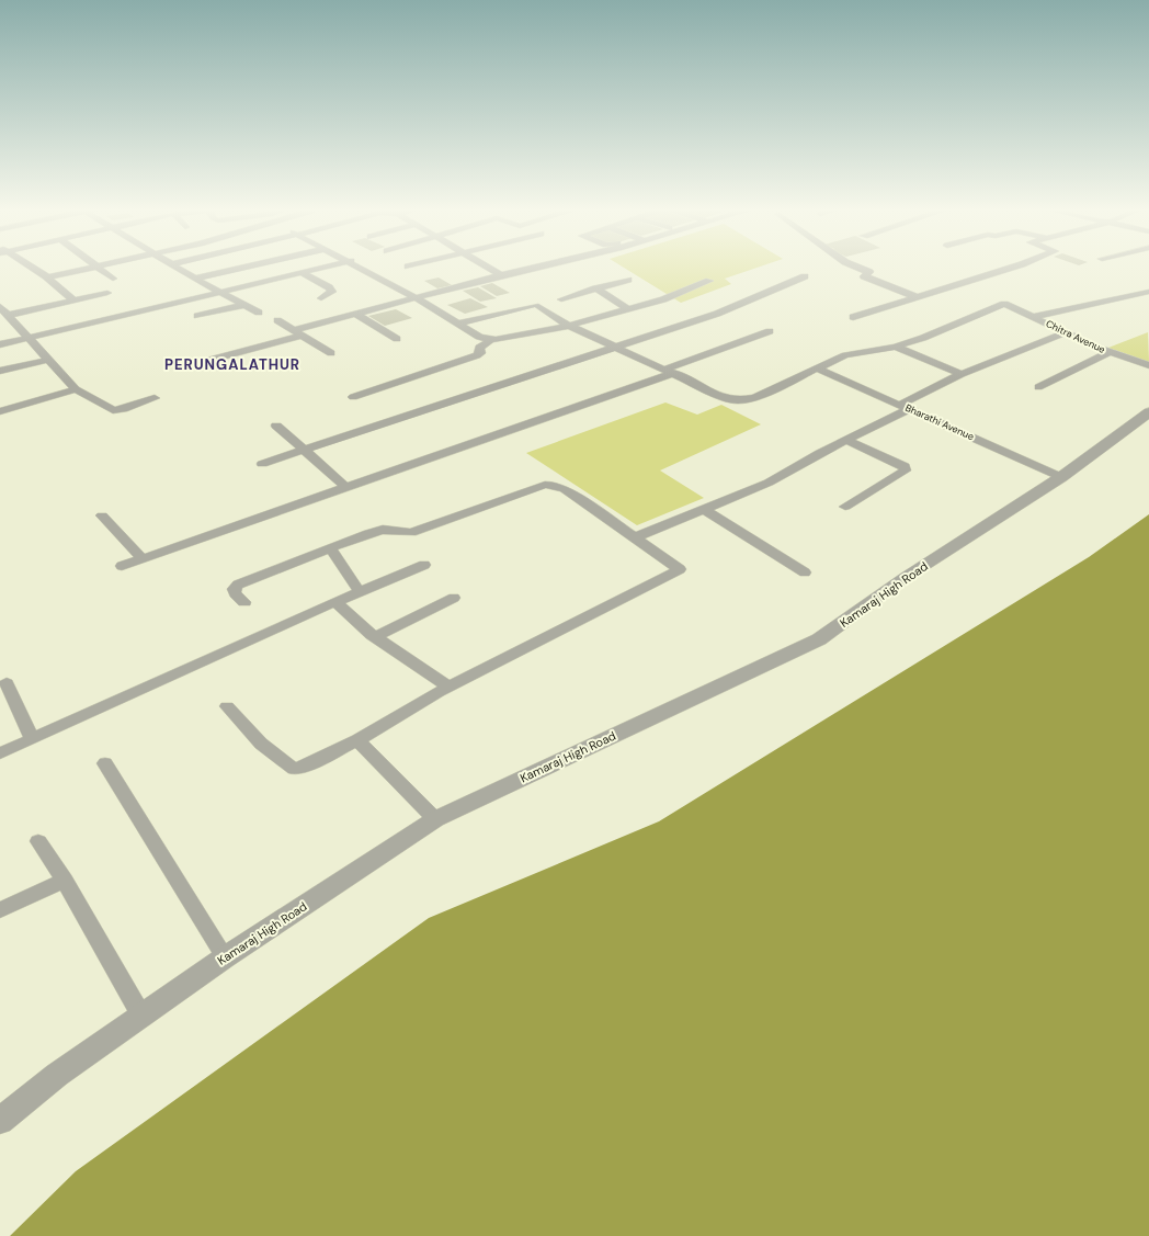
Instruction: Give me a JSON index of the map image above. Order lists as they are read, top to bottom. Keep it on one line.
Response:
{"streets":{"street":["Chitra Avenue","Bharathi Avenue","Kamaraj High Road"]},"crossings":[["Bharathi Avenue","Kamaraj High Road"]],"districts":["PERUNGALATHUR"]}
